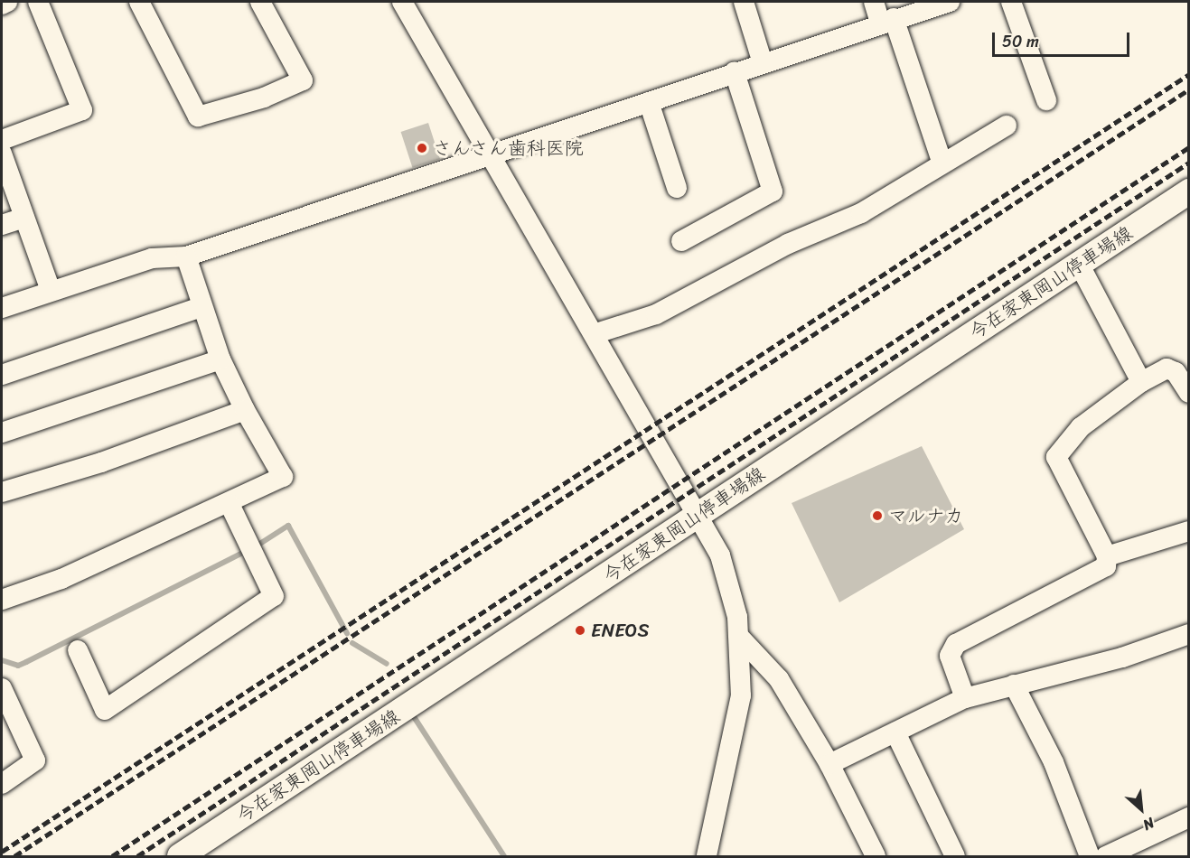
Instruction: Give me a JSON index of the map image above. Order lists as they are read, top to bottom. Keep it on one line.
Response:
{"streets":{"main road":["今在家東岡山停車場線"]},"places":["さんさん歯科医院","マルナカ","ENEOS"],"scale_bar":"50 m","north":"bottom right"}
